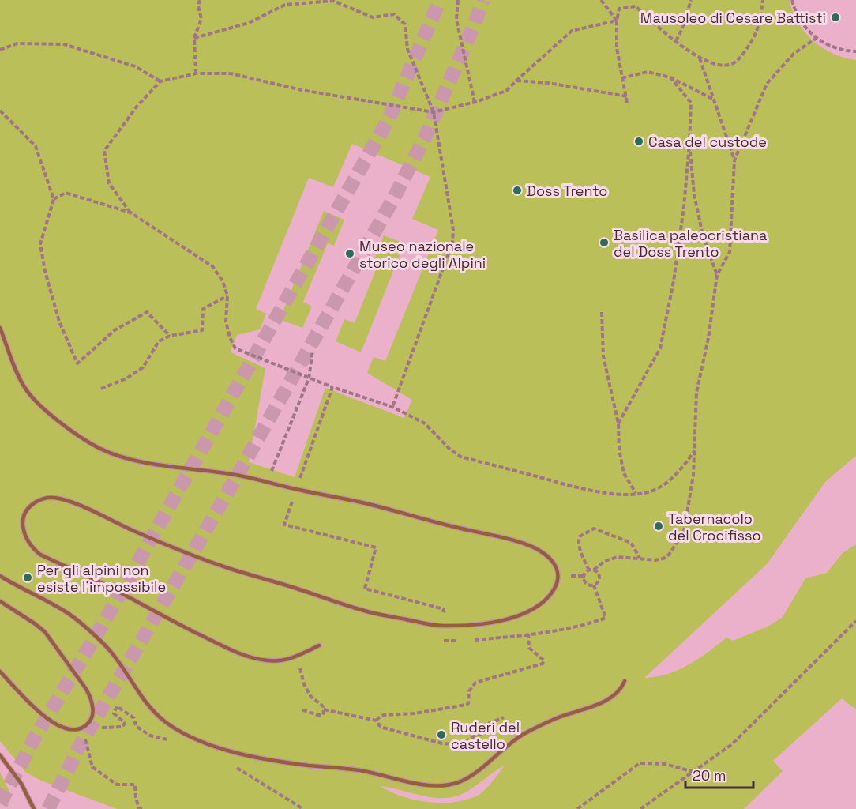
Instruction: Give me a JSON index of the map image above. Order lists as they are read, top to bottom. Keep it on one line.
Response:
{"places":["Mausoleo di Cesare Battisti","Casa del custode","Doss Trento","Basilica paleocristiana del Doss Trento","Museo nazionale storico degli Alpini","Tabernacolo del Crocifisso","Per gli alpini non esiste l'impossibile","Ruderi del castello"],"scale_bar":"20 m"}
